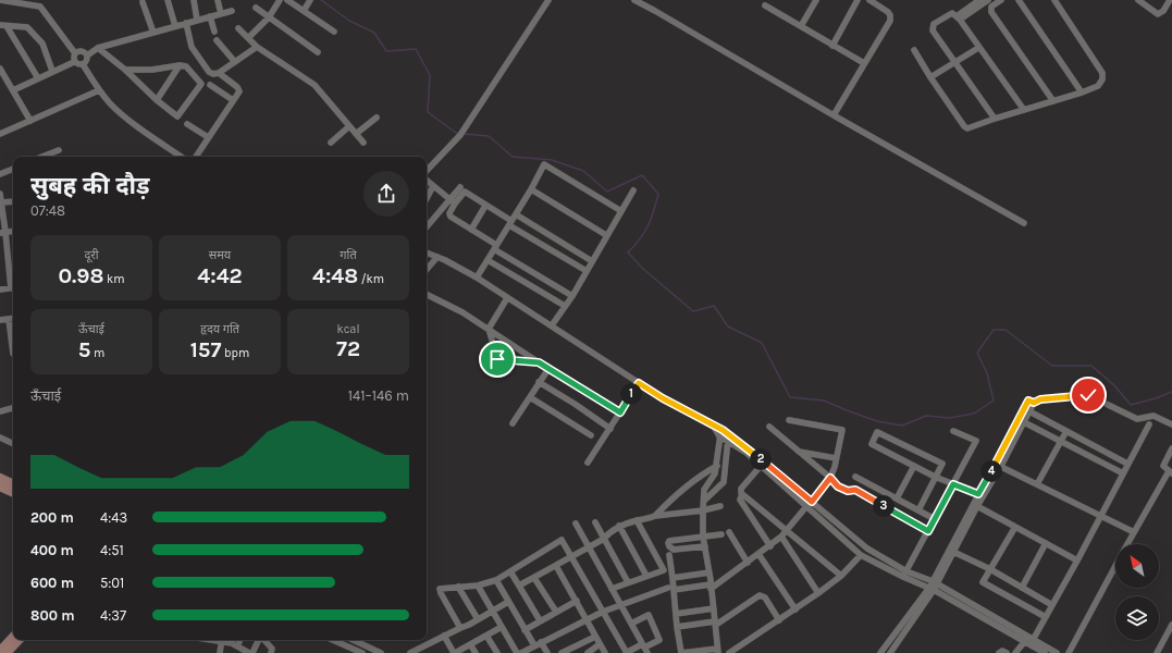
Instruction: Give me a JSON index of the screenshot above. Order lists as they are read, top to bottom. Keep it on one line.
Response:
{"north":"top left","page":{"heading":["सुबह की दौड़","07:48"],"stats":[["दूरी","0.98 km"],["समय","4:42"],["गति","4:48 /km"],["ऊँचाई","5 m"],["हृदय गति","157 bpm"],["kcal","72"]],"chart":["ऊँचाई","141–146 m"],"pins":["1","2","4","3"],"list":[{"name":"200 m","note":"4:43"},{"name":"400 m","note":"4:51"},{"name":"600 m","note":"5:01"},{"name":"800 m","note":"4:37"}]}}
